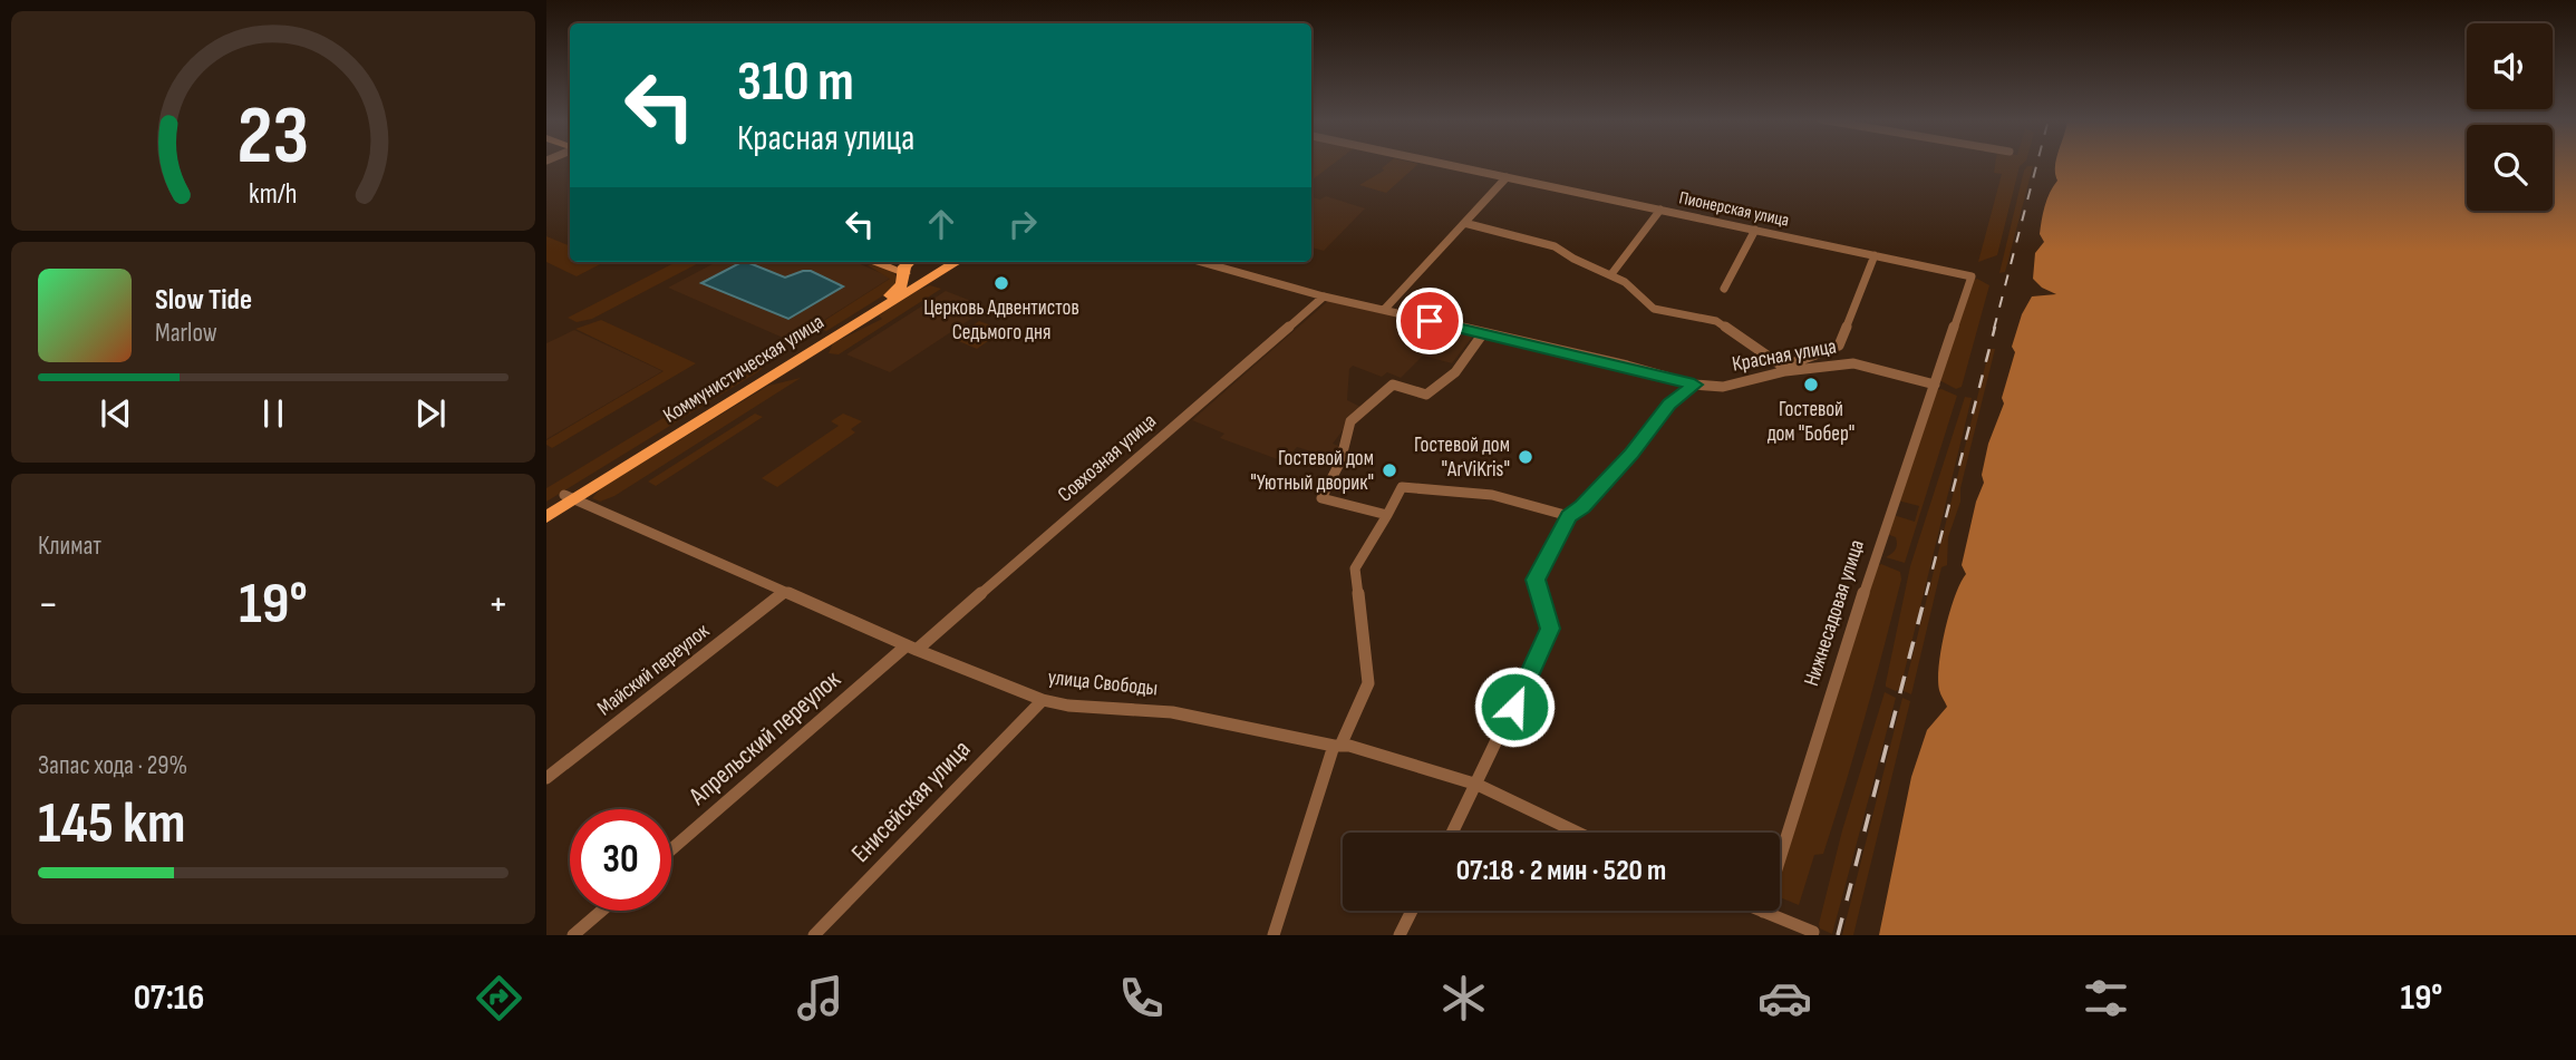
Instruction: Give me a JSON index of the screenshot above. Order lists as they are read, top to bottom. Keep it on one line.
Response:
{"streets":{"main road":["Коммунистическая улица"],"street":["Пионерская улица","Красная улица","Совхозная улица","Нижнесадовая улица","Майский переулок","улица Свободы","Апрельский переулок","Енисейская улица"]},"crossings":[["Пионерская улица","Нижнесадовая улица"],["Красная улица","Совхозная улица"],["Красная улица","Нижнесадовая улица"],["Коммунистическая улица","улица Свободы"],["Совхозная улица","улица Свободы"],["Совхозная улица","Апрельский переулок"],["Майский переулок","улица Свободы"],["улица Свободы","Апрельский переулок"],["улица Свободы","Енисейская улица"]],"places":["Церковь Адвентистов Седьмого дня","Гостевой дом \"Бобер\"","Гостевой дом \"ArViKris\"","Гостевой дом \"Уютный дворик\""],"page":{"turn":["310 m","Красная улица"],"song":["Slow Tide","Marlow"],"tile":["Климат",["Запас хода · 29%","145 km"]],"heat":["−","19°","+"],"limit":"30","trip":"07:18 · 2 мин · 520 m","tabs":["07:16","19°"],"gauge":["23","km/h"]}}
